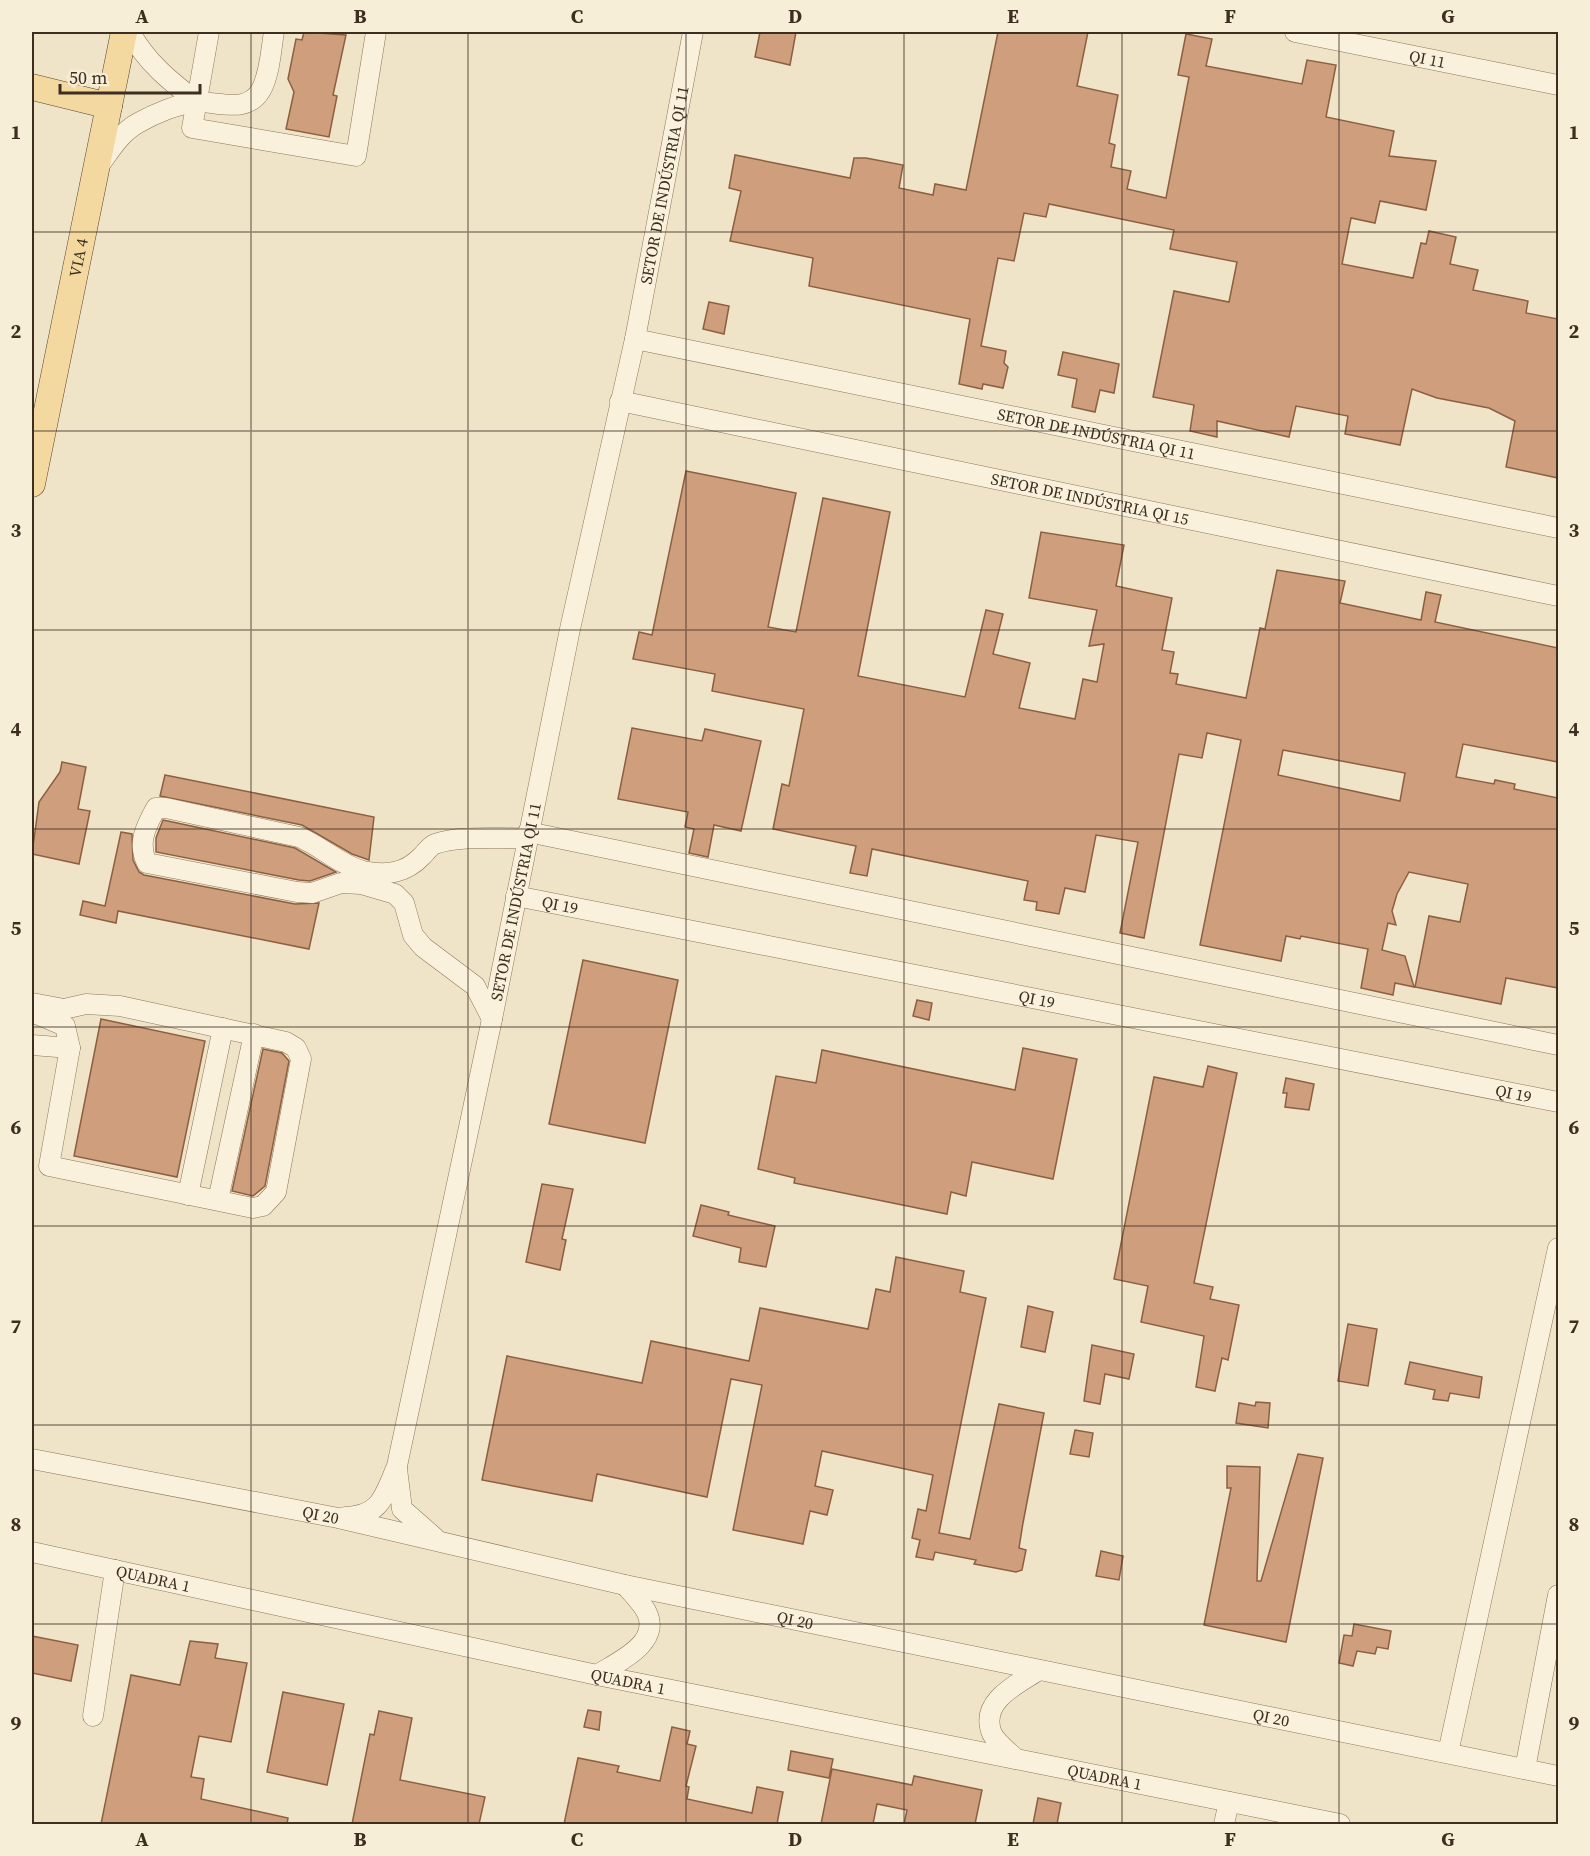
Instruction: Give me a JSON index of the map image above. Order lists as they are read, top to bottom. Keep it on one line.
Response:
{"streets":{"main road":["VIA 4"],"street":["QI 11","SETOR DE INDÚSTRIA QI 11","SETOR DE INDÚSTRIA QI 15","QI 19","QI 20","QUADRA 1"]},"crossings":[["SETOR DE INDÚSTRIA QI 11","SETOR DE INDÚSTRIA QI 15"],["SETOR DE INDÚSTRIA QI 11","QI 19"]],"scale_bar":"50 m","grid":{"columns":["A","B","C","D","E","F","G"],"rows":["1","2","3","4","5","6","7","8","9"]}}
